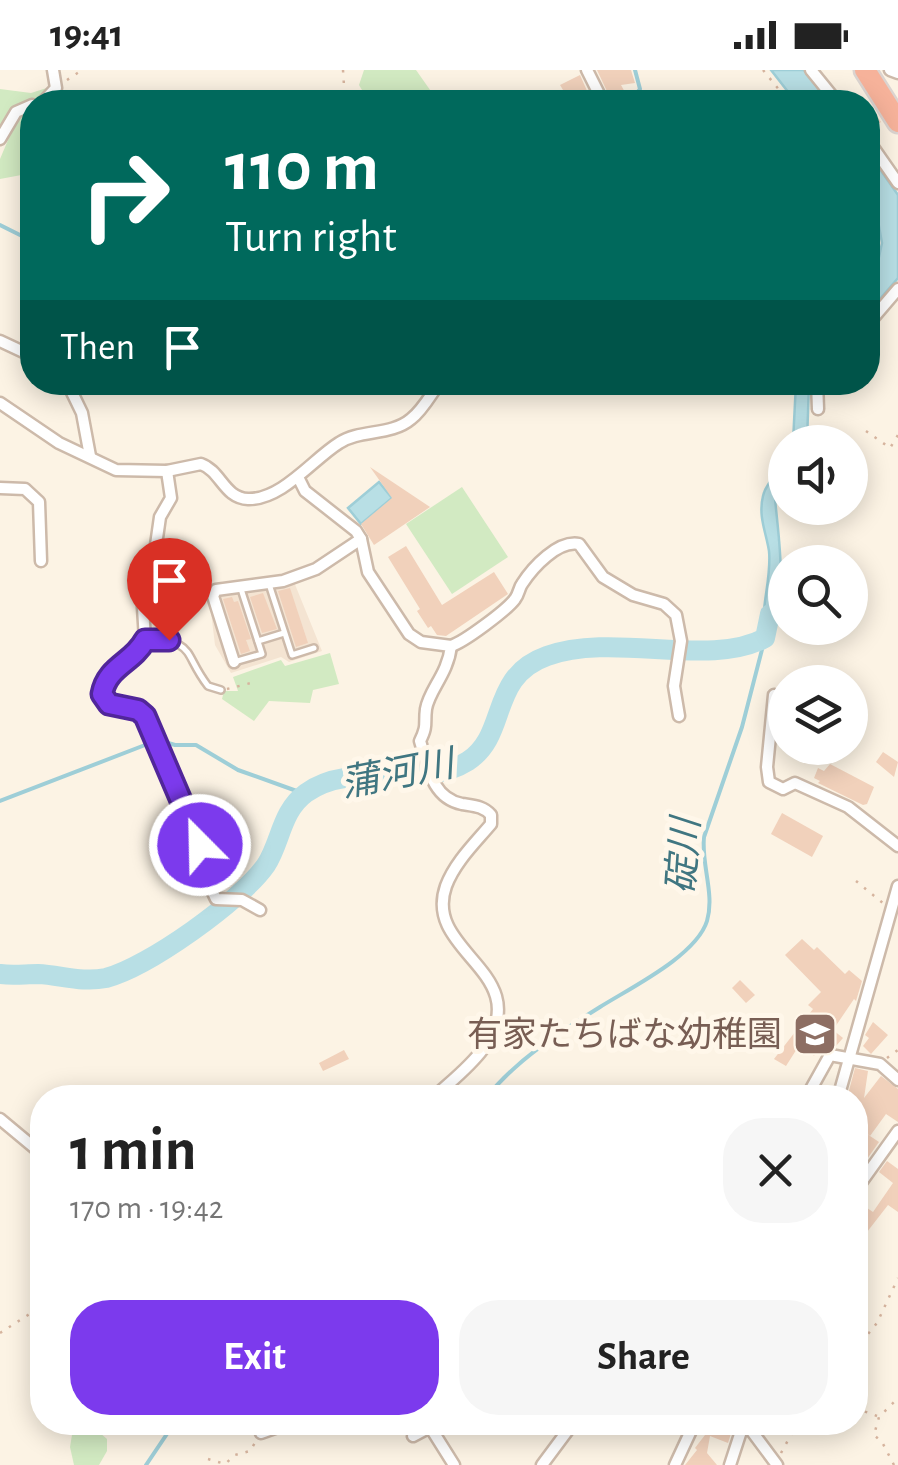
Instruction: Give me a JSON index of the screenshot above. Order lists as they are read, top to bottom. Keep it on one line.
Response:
{"water":["蒲河川","碇川"],"places":{"school or university":["有家たちばな幼稚園"]},"page":{"status":"19:41","turn":["110 m","Turn right"],"then":"Then","heading":["1 min","170 m · 19:42"],"buttons":["Exit","Share"]}}
